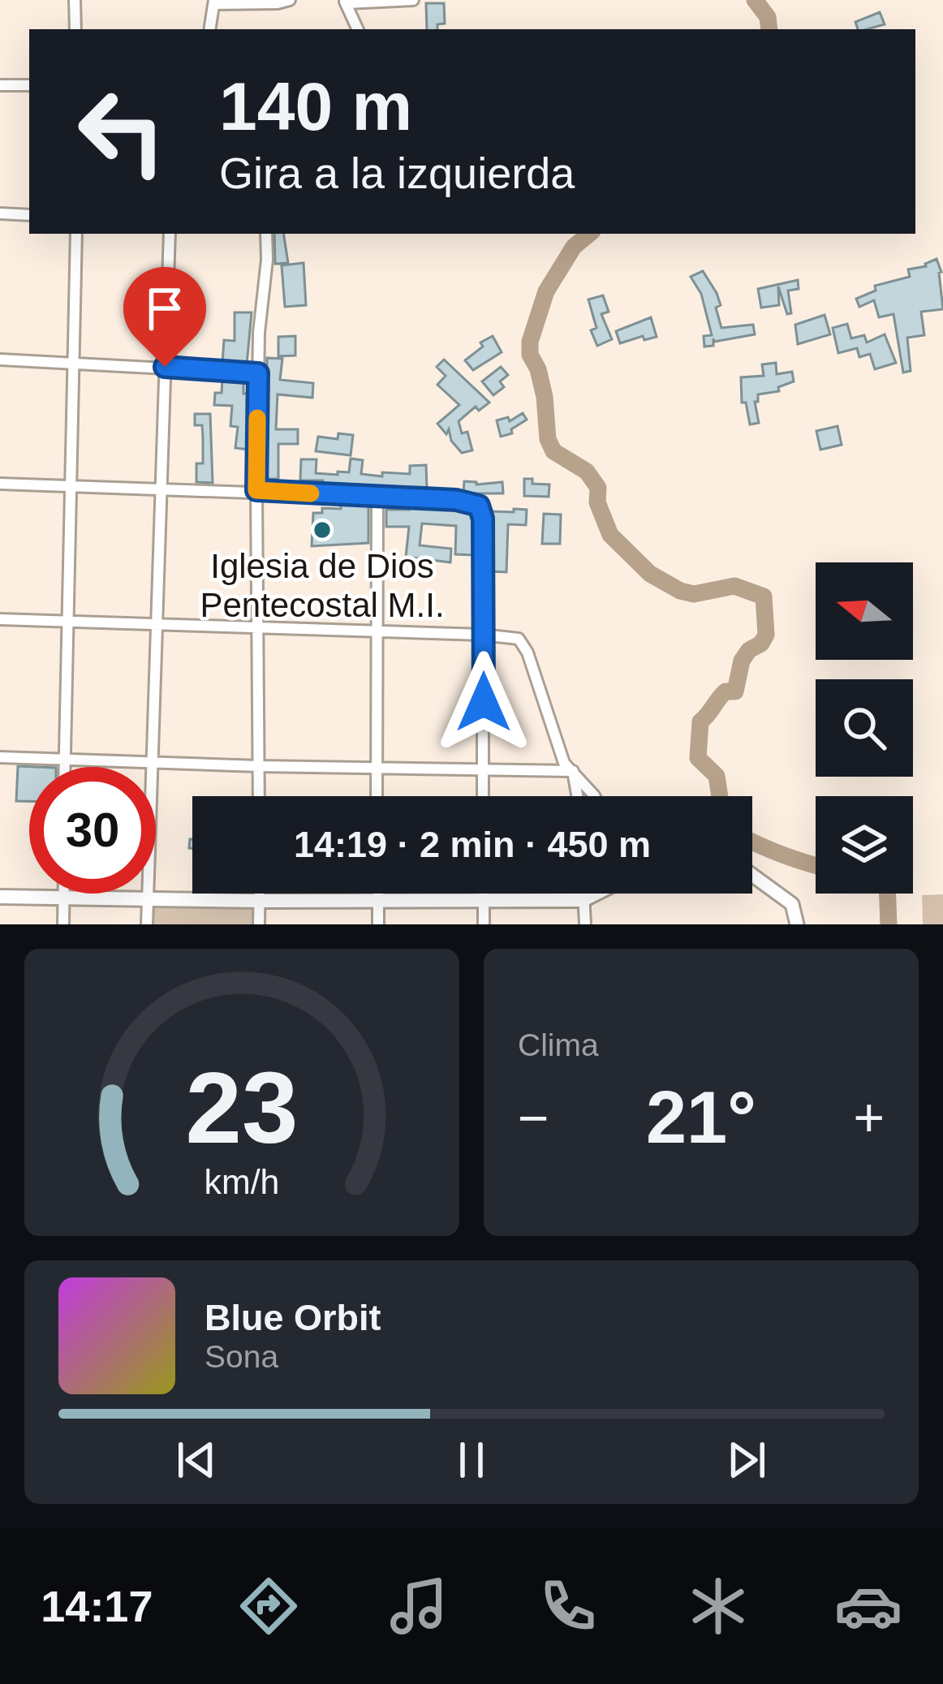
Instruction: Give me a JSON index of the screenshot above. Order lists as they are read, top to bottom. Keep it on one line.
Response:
{"places":["Iglesia de Dios Pentecostal M.I."],"north":"left","page":{"turn":["140 m","Gira a la izquierda"],"limit":"30","trip":"14:19 · 2 min · 450 m","tile":"Clima","heat":["−","21°","+"],"song":["Blue Orbit","Sona"],"tabs":"14:17","gauge":["23","km/h"]}}
